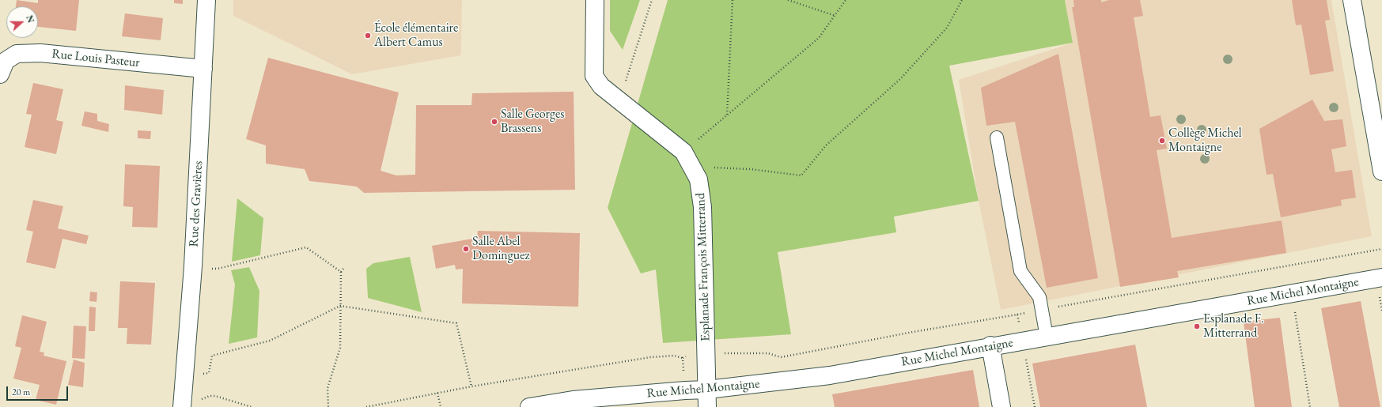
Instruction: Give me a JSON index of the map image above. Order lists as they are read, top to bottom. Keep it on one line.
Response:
{"streets":{"street":["Rue Louis Pasteur","Rue des Gravières","Esplanade François Mitterrand","Rue Michel Montaigne"]},"crossings":[["Rue Louis Pasteur","Rue des Gravières"],["Esplanade François Mitterrand","Rue Michel Montaigne"]],"places":["École élémentaire Albert Camus","Salle Georges Brassens","Collège Michel Montaigne","Salle Abel Dominguez","Esplanade F. Mitterrand"],"scale_bar":"20 m","north":"right"}
